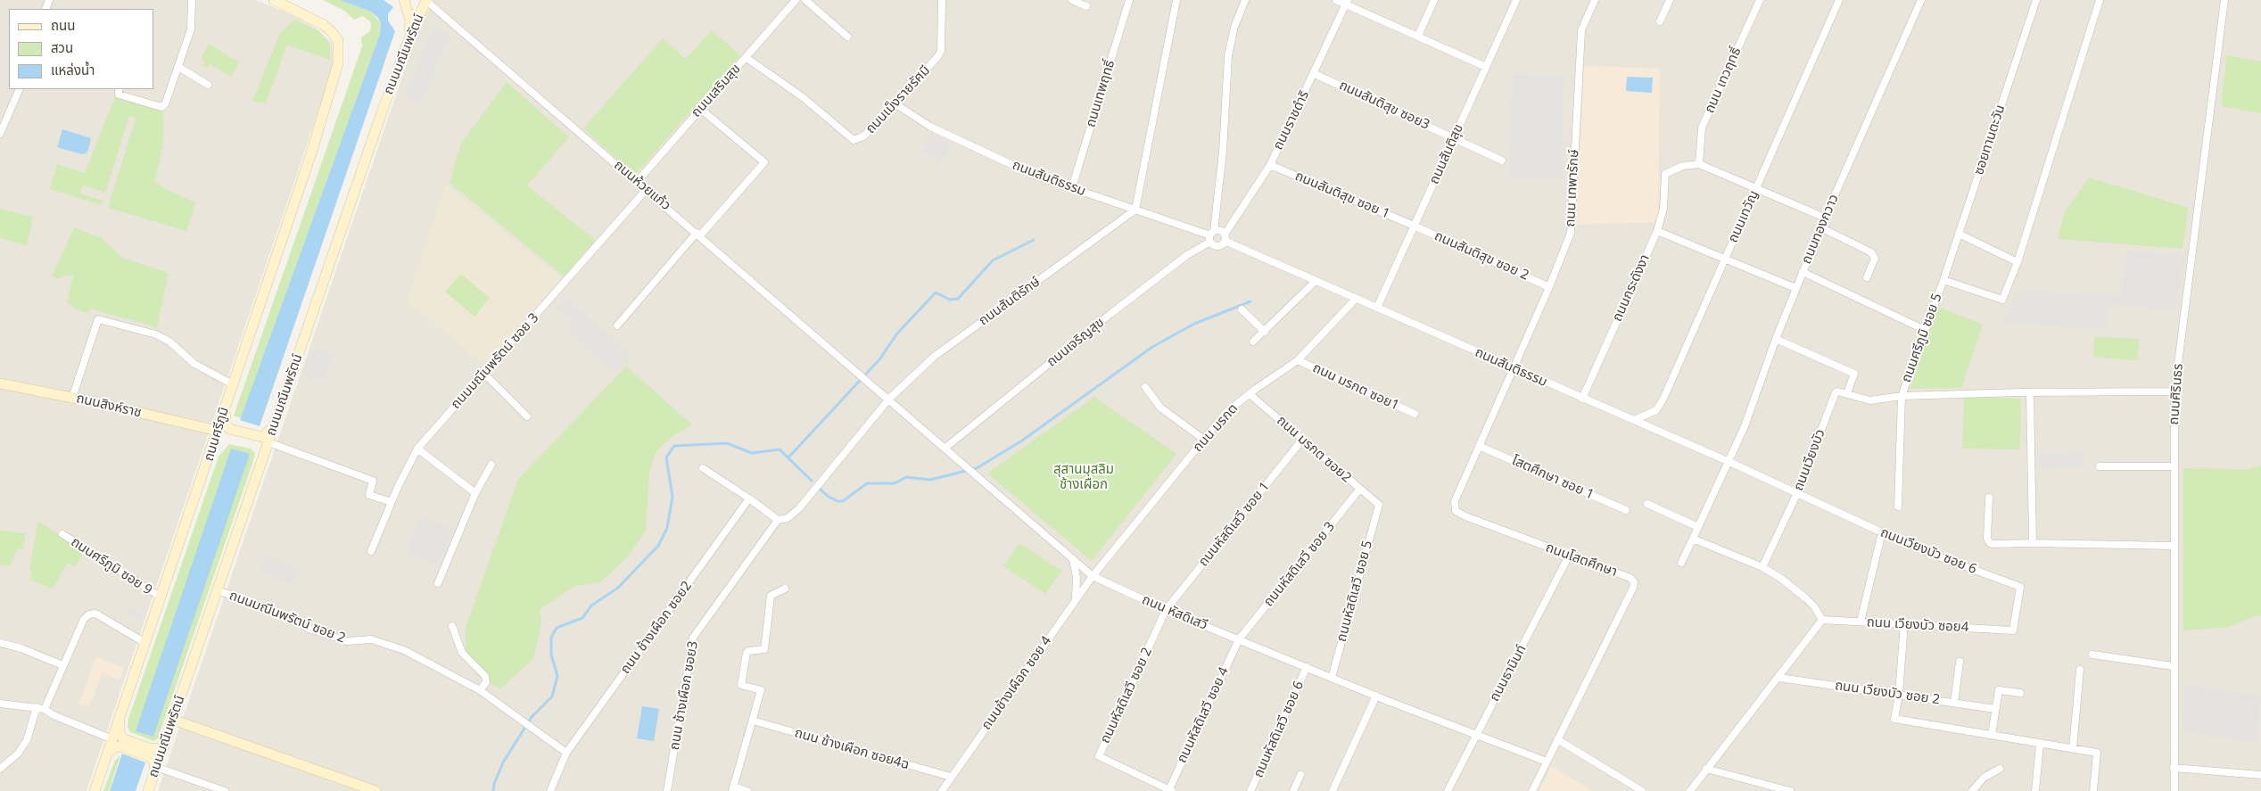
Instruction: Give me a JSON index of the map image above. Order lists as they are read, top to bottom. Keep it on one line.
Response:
{"streets":{"main road":["ถนนมณีนพรัตน์","ถนนสิงห์ราช","ถนนศรีภูมิ"],"street":["ถนน เทวฤทธิ์","ถนนเสริมสุข","ถนนเทพฤทธิ์","ถนนเม็งรายรัศมี","ถนนสันติสุข ซอย3","ถนนราชดำริ","ซอยทานตะวัน","ถนนสันติสุข","ถนนสันติธรรม","ถนนห้วยแก้ว","ถนน เทพารักษ์","ถนนสันติสุข ซอย 1","ถนนเทวัญ","ถนนทองกวาว","ถนนสันติสุข ซอย 2","ถนนกระดังงา","ถนนสันติรักษ์","ถนนศรีภูมิ ซอย 5","ถนนเจริญสุข","ถนนมณีนพรัตน์ ซอย 3","ถนน มรกต ซอย1","ถนนศิรินธร","ถนน มรกต","ถนน มรกต ซอย2","ถนนเวียงบัว","โสตศึกษา ซอย 1","ถนนหัสดิเสวี ซอย 1","ถนนเวียงบัว ซอย 6","ถนนโสตศึกษา","ถนนหัสดิเสวี ซอย 3","ถนนศรีภูมิ ซอย 9","ถนนหัสดิเสวี ซอย 5","ถนน หัสดิเสวี","ถนนมณีนพรัตน์ ซอย 2","ถนน เวียงบัว ซอย4","ถนน ช้างเผือก ซอย2","ถนนธานินท์","ถนนช้างเผือก ซอย 4","ถนน เวียงบัว ซอย 2","ถนน ช้างเผือก ซอย3","ถนนหัสดิเสวี ซอย 2","ถนนหัสดิเสวี ซอย 4","ถนนหัสดิเสวี ซอย 6","ถนน ช้างเผือก ซอย4ฉ"]},"crossings":[["ถนนมณีนพรัตน์","ถนนห้วยแก้ว"],["ถนนมณีนพรัตน์","ถนนมณีนพรัตน์ ซอย 2"],["ถนน เทวฤทธิ์","ถนนกระดังงา"],["ถนนเสริมสุข","ถนนเม็งรายรัศมี"],["ถนนเสริมสุข","ถนนห้วยแก้ว"],["ถนนเทพฤทธิ์","ถนนสันติธรรม"],["ถนนเม็งรายรัศมี","ถนนสันติธรรม"],["ถนนสันติสุข ซอย3","ถนนราชดำริ"],["ถนนสันติสุข ซอย3","ถนนสันติสุข"],["ถนนราชดำริ","ถนนสันติธรรม"],["ถนนราชดำริ","ถนนสันติสุข ซอย 1"],["ซอยทานตะวัน","ถนนศรีภูมิ ซอย 5"],["ถนนสันติสุข","ถนนสันติธรรม"],["ถนนสันติสุข","ถนนสันติสุข ซอย 1"],["ถนนสันติสุข","ถนนสันติสุข ซอย 2"],["ถนนสันติธรรม","ถนน เทพารักษ์"],["ถนนสันติธรรม","ถนนเทวัญ"],["ถนนสันติธรรม","ถนนทองกวาว"],["ถนนสันติธรรม","ถนนกระดังงา"],["ถนนสันติธรรม","ถนนสันติรักษ์"],["ถนนสันติธรรม","ถนนเจริญสุข"],["ถนนสันติธรรม","ถนน มรกต"],["ถนนสันติธรรม","ถนนเวียงบัว"],["ถนนสันติธรรม","ถนนเวียงบัว ซอย 6"],["ถนนสันติธรรม","ถนนโสตศึกษา"],["ถนนห้วยแก้ว","ถนนมณีนพรัตน์ ซอย 3"],["ถนนห้วยแก้ว","ถนน หัสดิเสวี"],["ถนน เทพารักษ์","ถนนสันติสุข ซอย 2"],["ถนน เทพารักษ์","ถนนโสตศึกษา"],["ถนนสันติสุข ซอย 1","ถนนสันติสุข ซอย 2"],["ถนนสันติรักษ์","ถนน หัสดิเสวี"],["ถนนเจริญสุข","ถนน หัสดิเสวี"],["ถนน มรกต ซอย1","ถนน มรกต"],["ถนนสิงห์ราช","ถนนศรีภูมิ"],["ถนน มรกต","ถนน มรกต ซอย2"],["ถนน มรกต","ถนน หัสดิเสวี"],["ถนน มรกต","ถนนช้างเผือก ซอย 4"],["ถนนศรีภูมิ","ถนนศรีภูมิ ซอย 9"],["ถนน มรกต ซอย2","ถนนหัสดิเสวี ซอย 1"],["ถนน มรกต ซอย2","ถนนหัสดิเสวี ซอย 3"],["ถนน มรกต ซอย2","ถนนหัสดิเสวี ซอย 5"],["ถนนเวียงบัว","ถนนเวียงบัว ซอย 6"],["โสตศึกษา ซอย 1","ถนนโสตศึกษา"],["ถนนหัสดิเสวี ซอย 1","ถนน หัสดิเสวี"],["ถนนหัสดิเสวี ซอย 1","ถนนหัสดิเสวี ซอย 2"],["ถนนเวียงบัว ซอย 6","ถนน เวียงบัว ซอย4"],["ถนนโสตศึกษา","ถนน หัสดิเสวี"],["ถนนโสตศึกษา","ถนนธานินท์"],["ถนนหัสดิเสวี ซอย 3","ถนน หัสดิเสวี"],["ถนนหัสดิเสวี ซอย 3","ถนนหัสดิเสวี ซอย 4"],["ถนนหัสดิเสวี ซอย 5","ถนน หัสดิเสวี"],["ถนน หัสดิเสวี","ถนนธานินท์"],["ถนน หัสดิเสวี","ถนนช้างเผือก ซอย 4"],["ถนน หัสดิเสวี","ถนนหัสดิเสวี ซอย 2"],["ถนน หัสดิเสวี","ถนนหัสดิเสวี ซอย 4"],["ถนน หัสดิเสวี","ถนนหัสดิเสวี ซอย 6"],["ถนนมณีนพรัตน์ ซอย 2","ถนน ช้างเผือก ซอย2"],["ถนนช้างเผือก ซอย 4","ถนน ช้างเผือก ซอย4ฉ"],["ถนนหัสดิเสวี ซอย 2","ถนนหัสดิเสวี ซอย 4"]],"parks":["สุสานมุสลิม ช้างเผือก"],"legend":["ถนน","สวน","แหล่งน้ำ"]}
